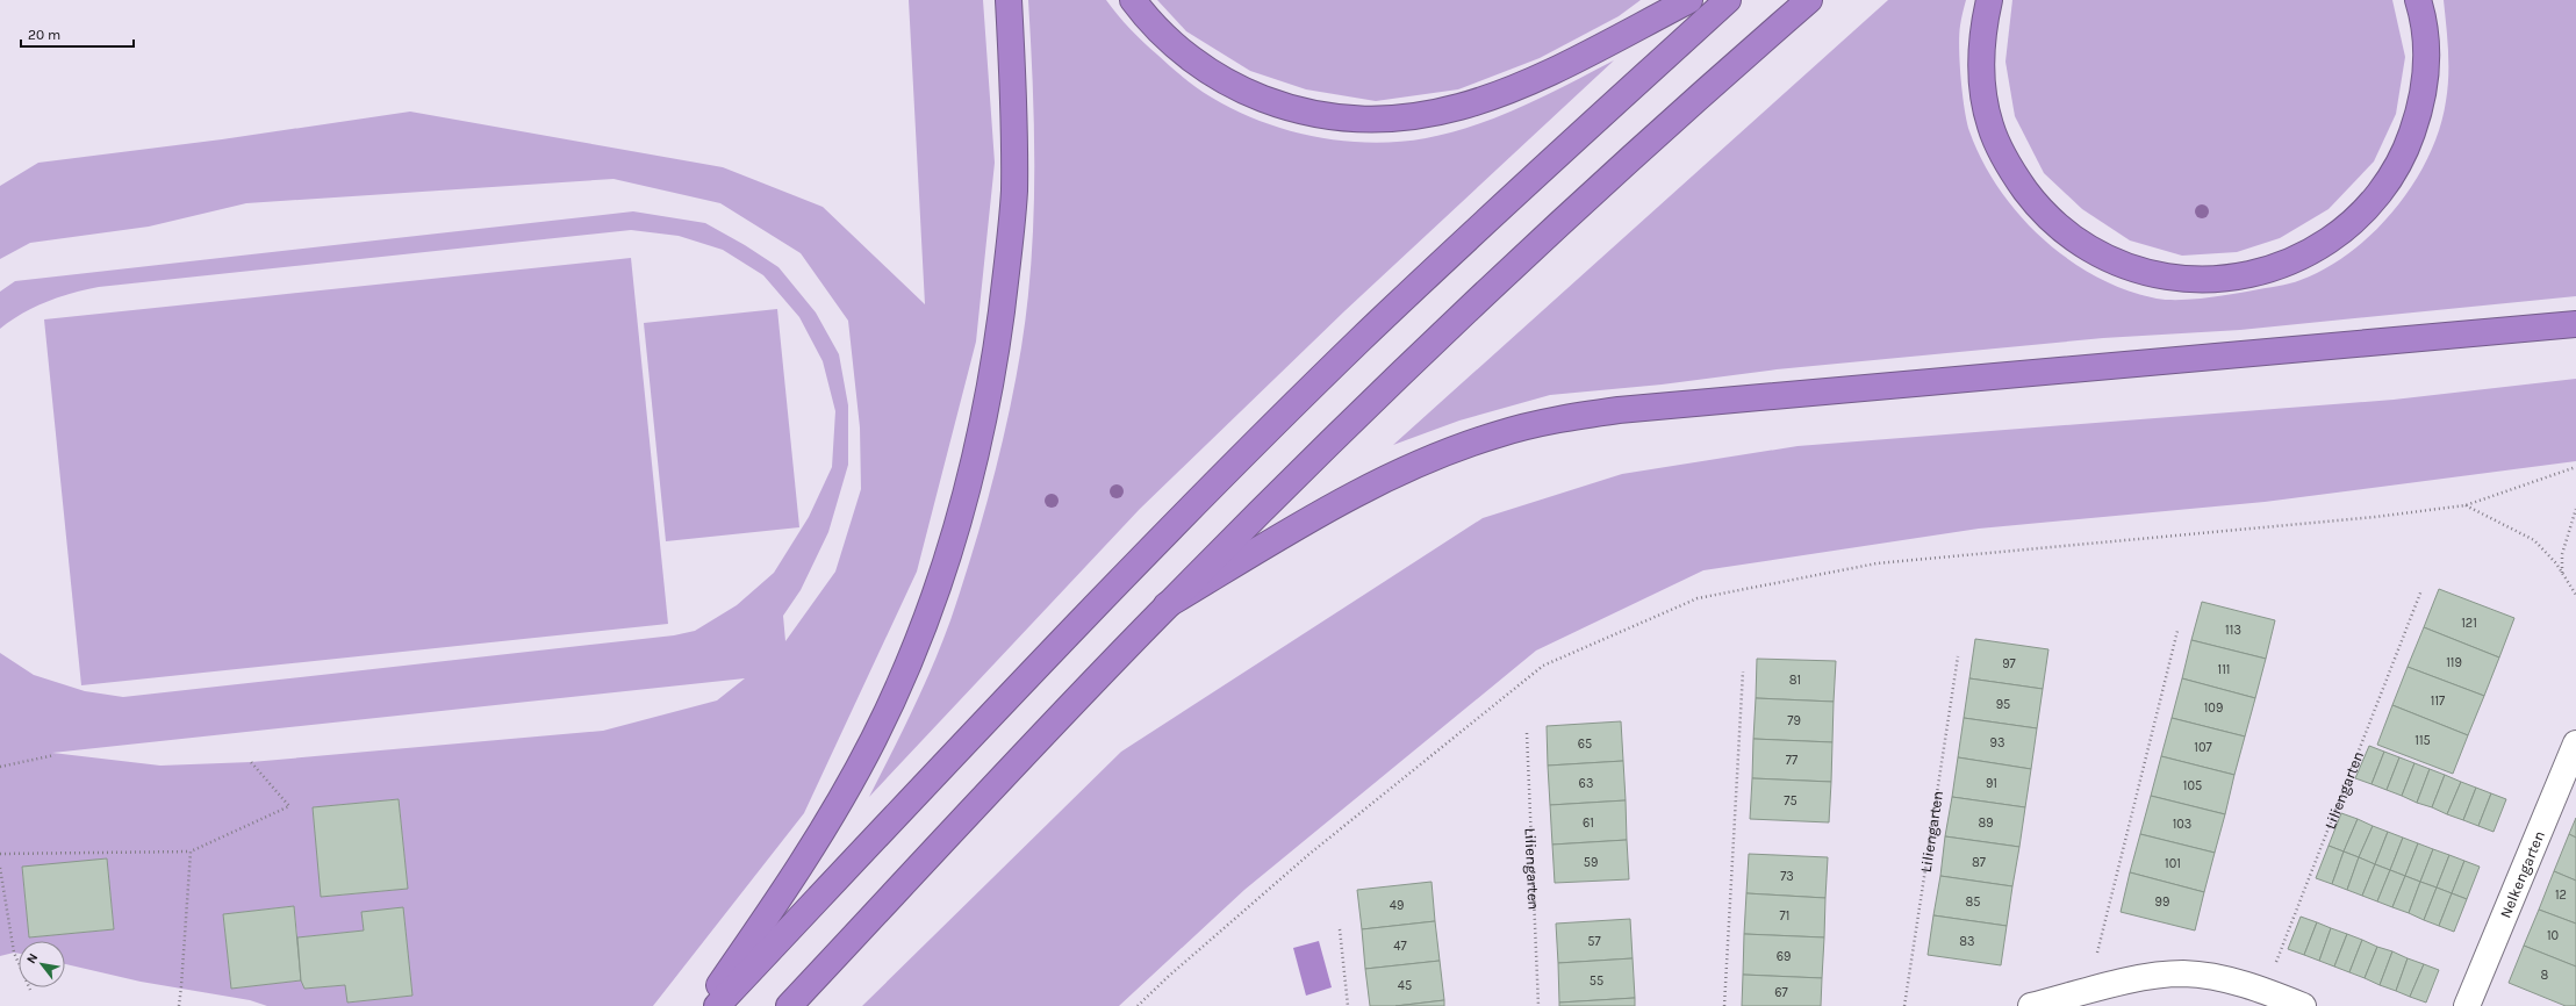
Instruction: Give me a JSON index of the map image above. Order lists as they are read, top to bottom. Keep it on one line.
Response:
{"streets":{"street":["Nelkengarten"],"path":["Liliengarten"]},"house_numbers":["121","113","119","97","111","81","117","95","109","79","115","93","65","107","77","63","91","105","75","61","89","103","59","87","101","73","12","85","99","49","71","10","57","83","47","69","8","55","45","67"],"scale_bar":"20 m","north":"top left"}
